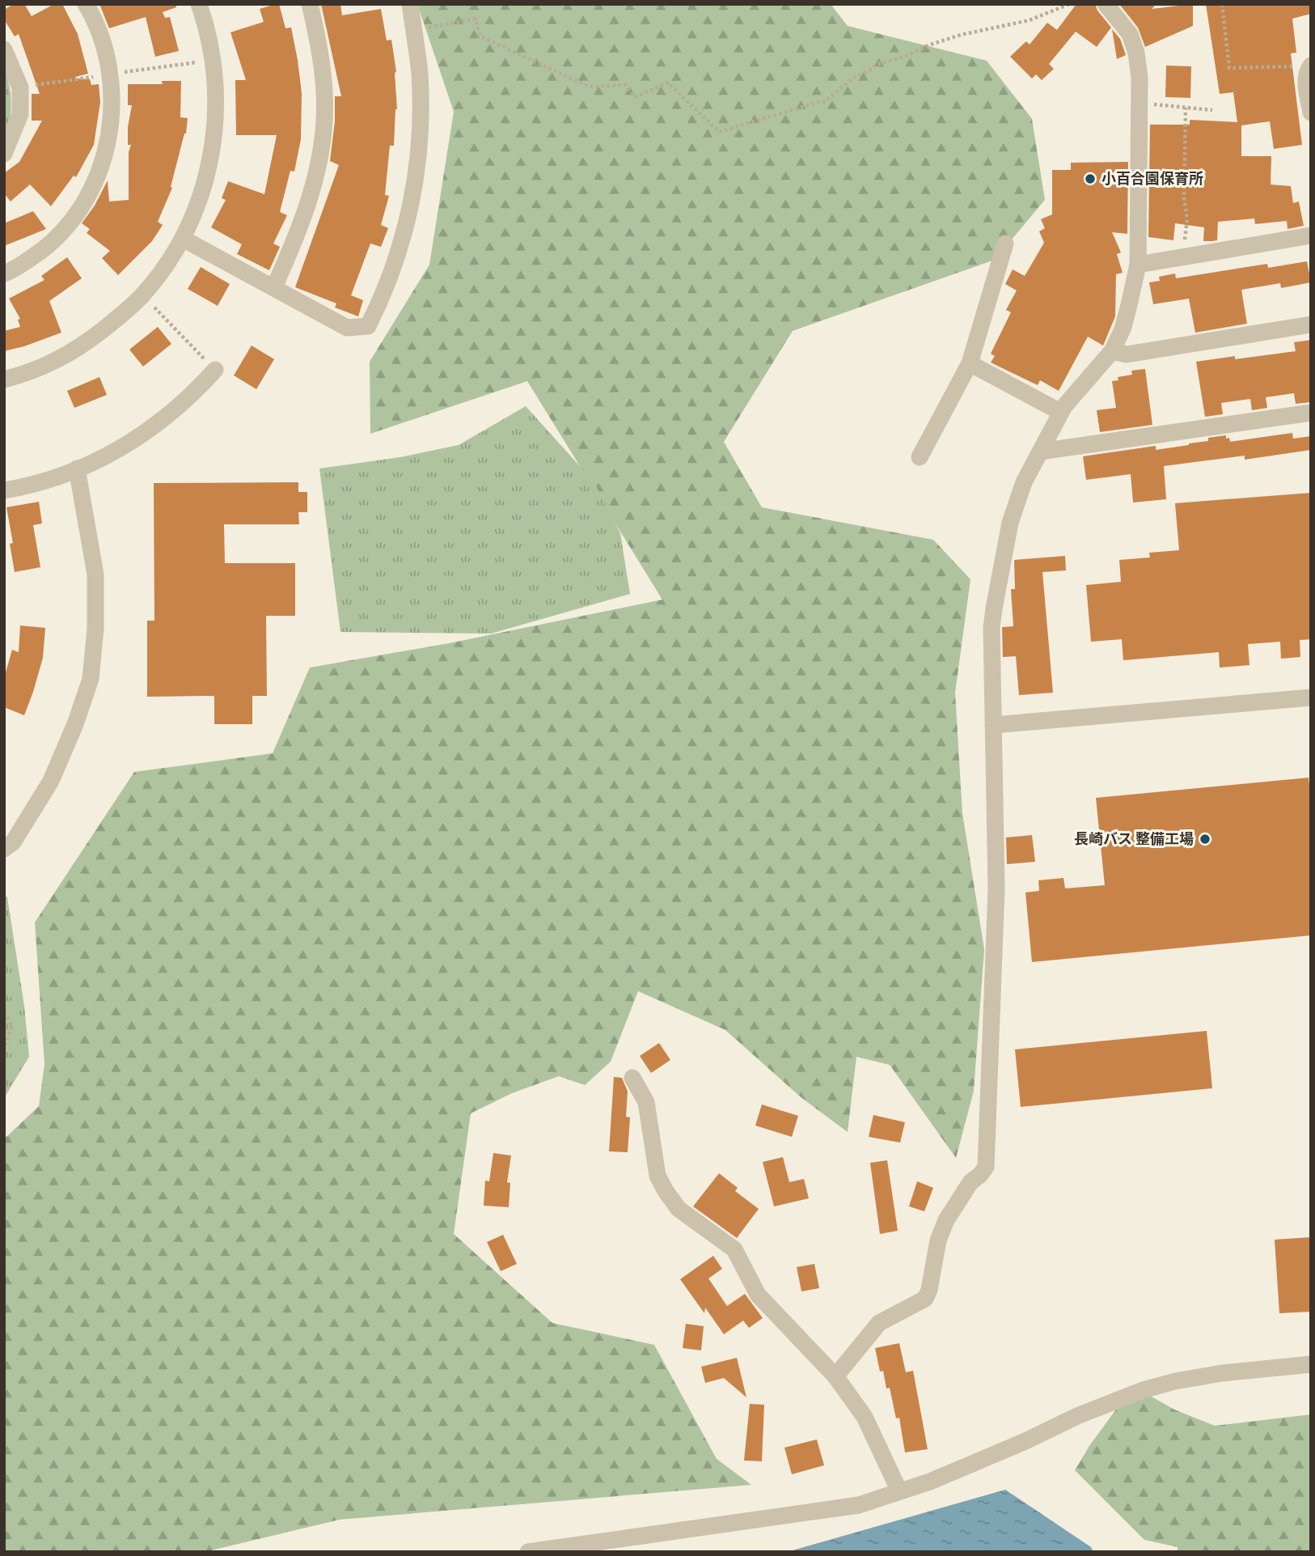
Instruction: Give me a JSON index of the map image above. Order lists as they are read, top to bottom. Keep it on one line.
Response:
{"places":["小百合園保育所","長崎バス 整備工場"]}
